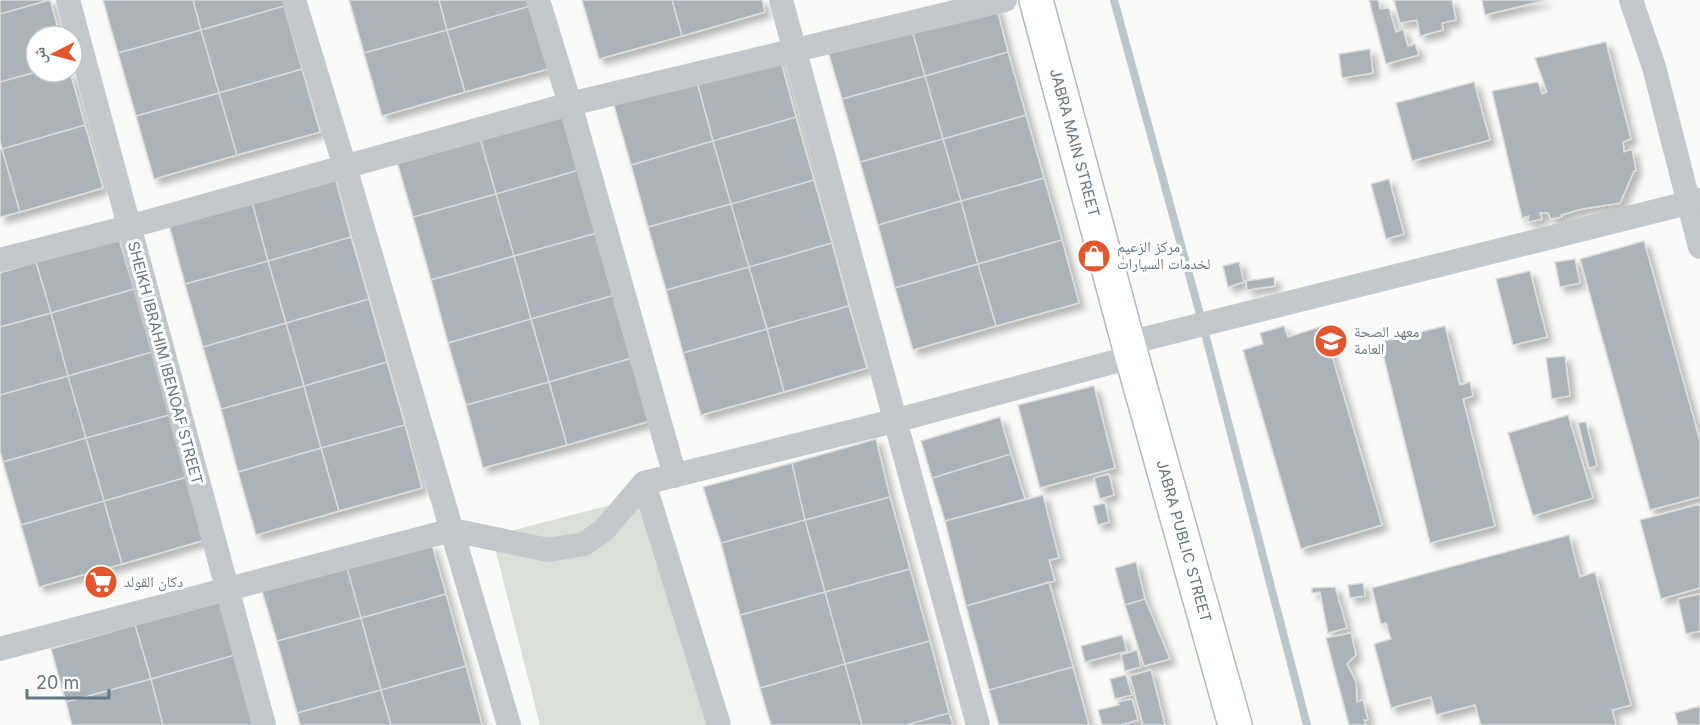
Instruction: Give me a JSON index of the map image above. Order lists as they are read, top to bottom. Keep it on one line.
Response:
{"streets":{"main road":["JABRA MAIN STREET","JABRA PUBLIC STREET"],"street":["SHEIKH IBRAHIM IBENOAF STREET"]},"crossings":[["JABRA MAIN STREET","JABRA PUBLIC STREET"]],"places":{"shop":["مركز الزعيم لخدمات السيارات"],"school or university":["معهد الصحة العامة"],"supermarket":["دكان القولد"]},"scale_bar":"20 m","north":"left"}
